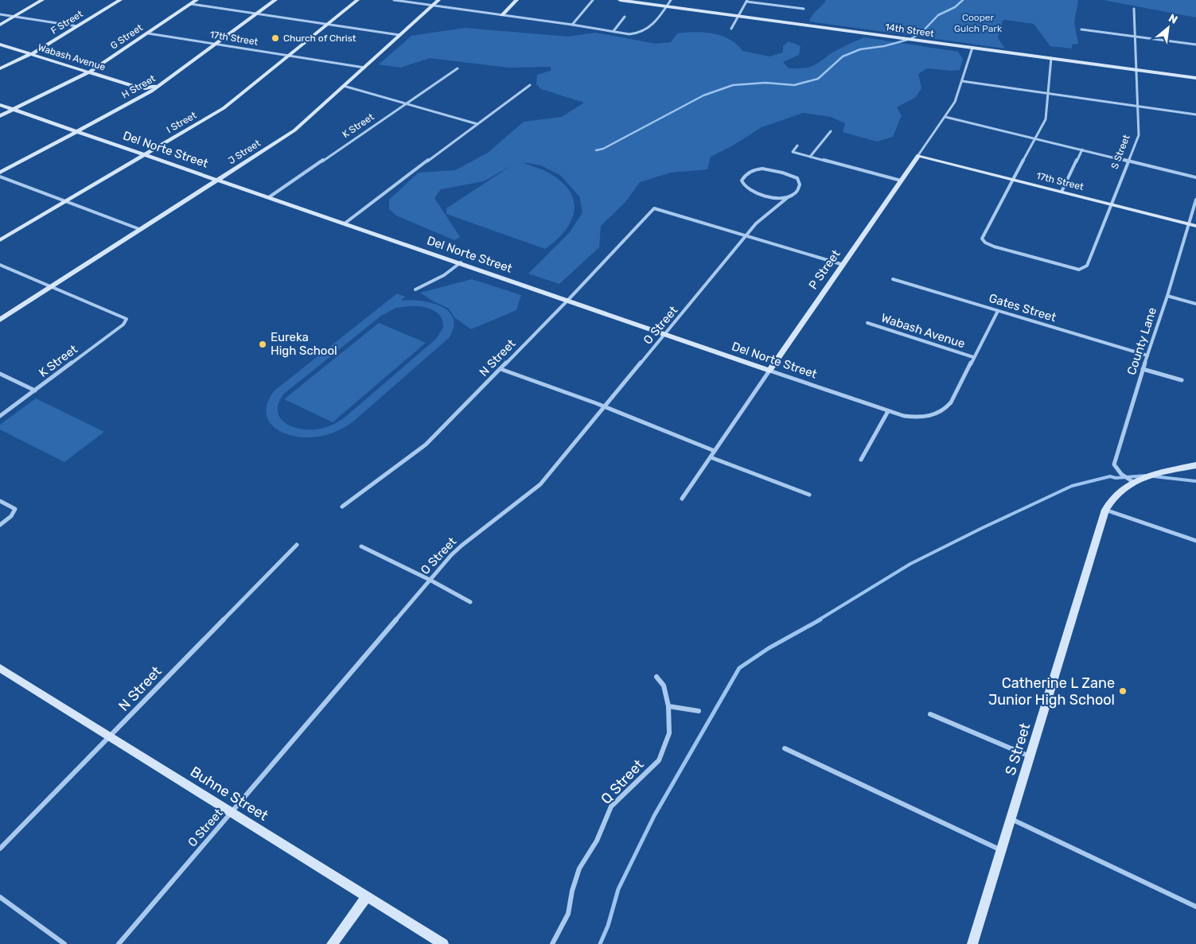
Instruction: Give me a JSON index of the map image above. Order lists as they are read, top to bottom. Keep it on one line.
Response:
{"streets":{"street":["F Street","14th Street","G Street","17th Street","Wabash Avenue","H Street","I Street","K Street","Del Norte Street","J Street","S Street","P Street","Gates Street","O Street","County Lane","N Street","Q Street","Buhne Street"]},"crossings":[["F Street","Wabash Avenue"],["14th Street","S Street"],["14th Street","P Street"],["G Street","17th Street"],["G Street","Wabash Avenue"],["G Street","Del Norte Street"],["17th Street","H Street"],["17th Street","I Street"],["17th Street","J Street"],["17th Street","S Street"],["17th Street","P Street"],["17th Street","County Lane"],["Wabash Avenue","H Street"],["Wabash Avenue","Del Norte Street"],["H Street","Del Norte Street"],["I Street","Del Norte Street"],["K Street","Del Norte Street"],["K Street","J Street"],["Del Norte Street","J Street"],["Del Norte Street","P Street"],["Del Norte Street","O Street"],["Del Norte Street","N Street"],["S Street","County Lane"],["Gates Street","County Lane"],["O Street","N Street"],["O Street","Buhne Street"],["N Street","Buhne Street"]],"parks":["Cooper Gulch Park"],"places":["Church of Christ","Eureka High School","Catherine L Zane Junior High School"],"north":"top right"}
